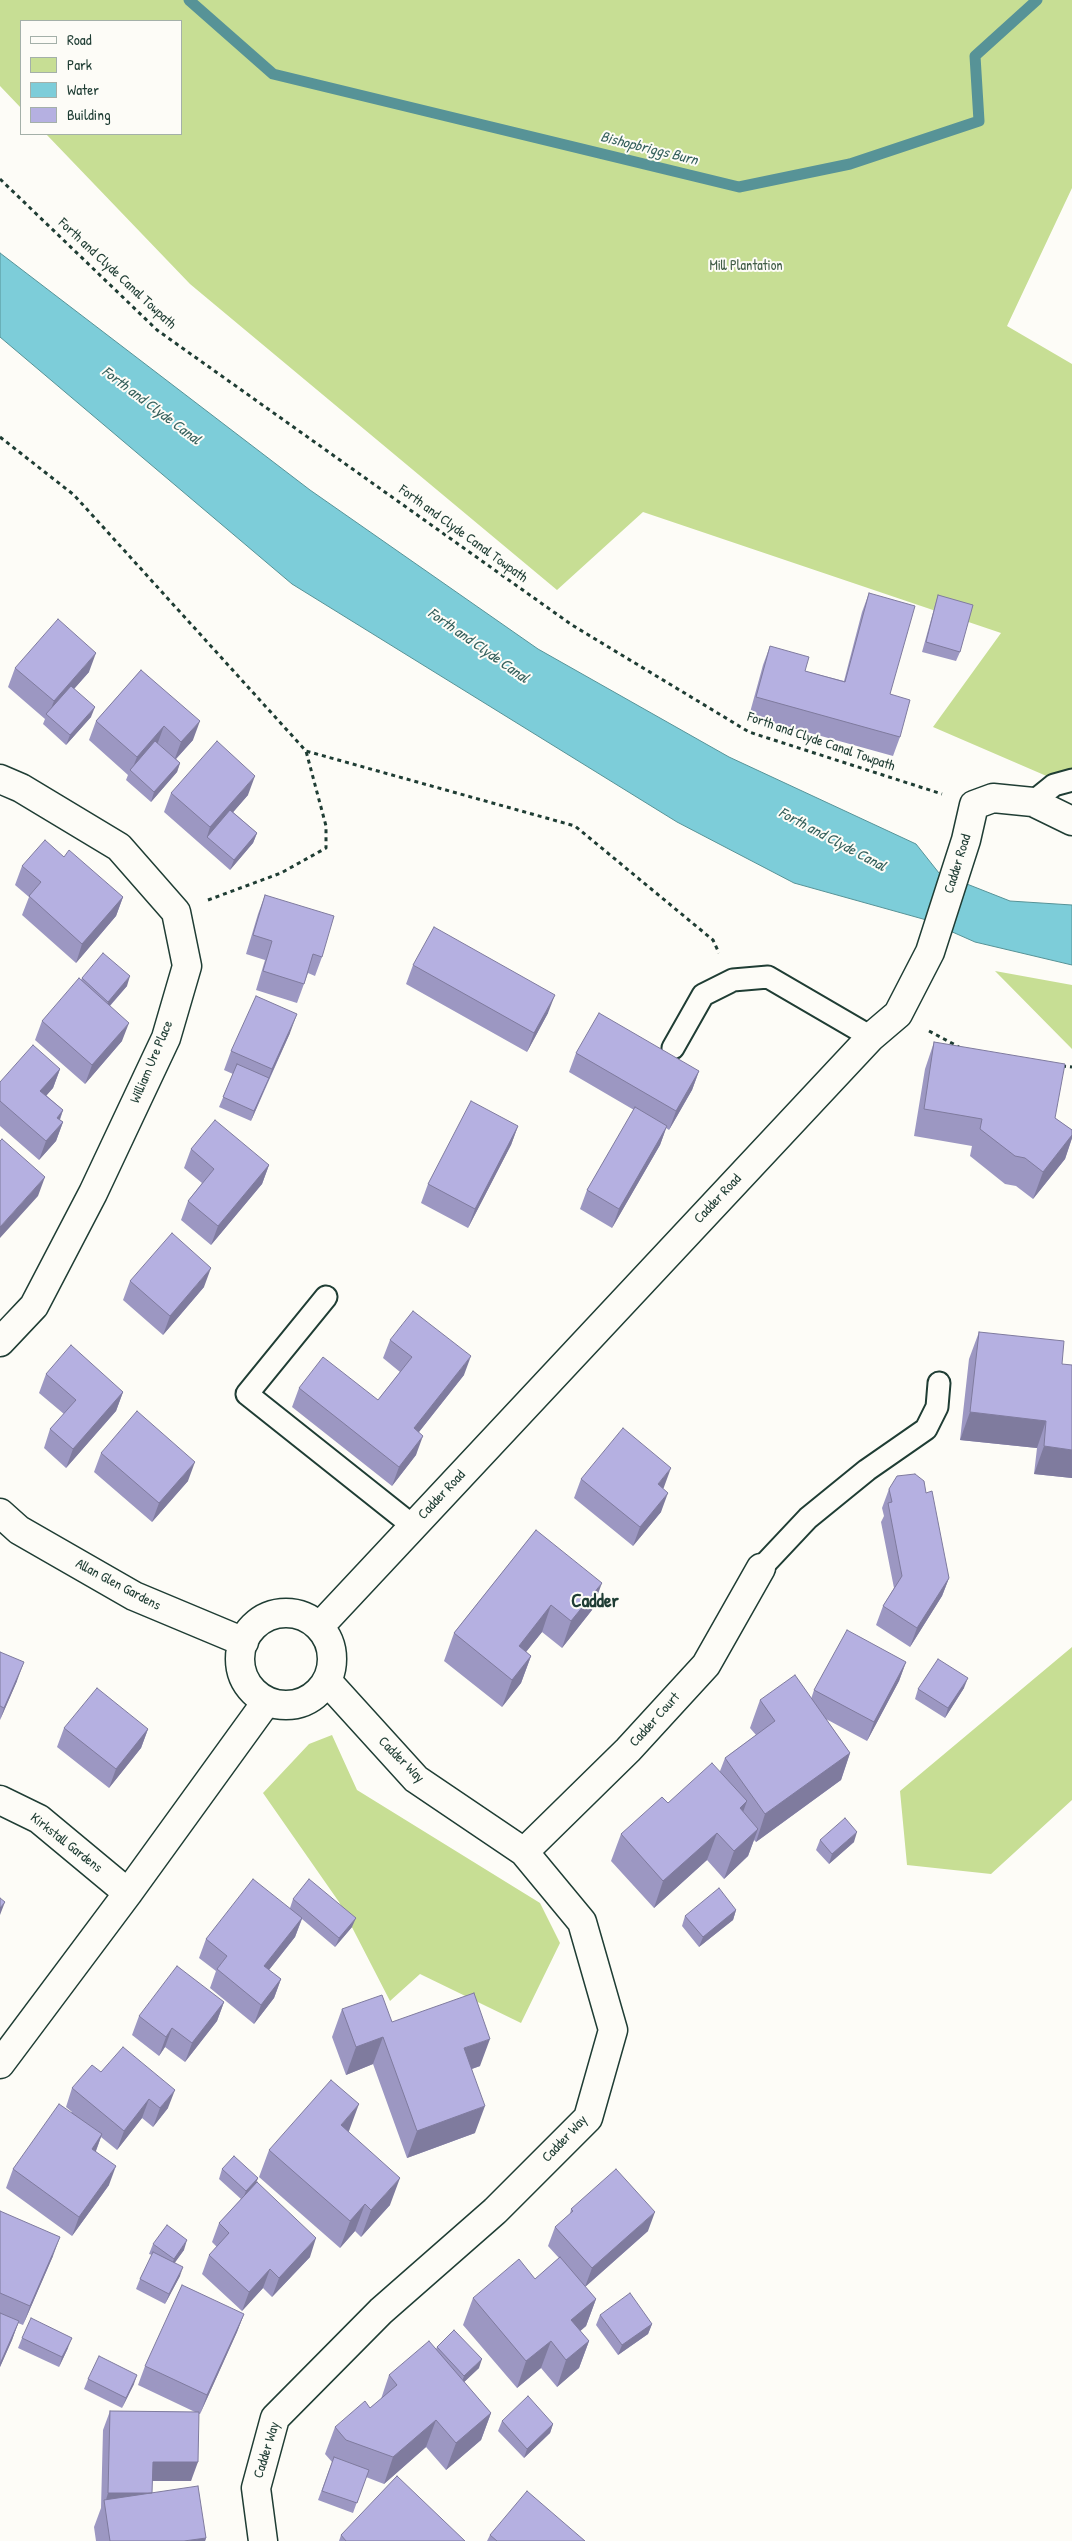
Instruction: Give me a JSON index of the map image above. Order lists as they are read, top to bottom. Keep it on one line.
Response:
{"streets":{"street":["Cadder Road","William Ure Place","Allan Glen Gardens","Cadder Court","Cadder Way","Kirkstall Gardens"],"path":["Forth and Clyde Canal Towpath"]},"crossings":[["Forth and Clyde Canal Towpath","Cadder Road"],["Cadder Road","Allan Glen Gardens"],["Cadder Road","Cadder Way"],["Allan Glen Gardens","Cadder Way"],["Cadder Court","Cadder Way"]],"districts":["Cadder"],"water":["Bishopbriggs Burn","Forth and Clyde Canal"],"parks":["Mill Plantation"],"legend":["Road","Park","Water","Building"]}
